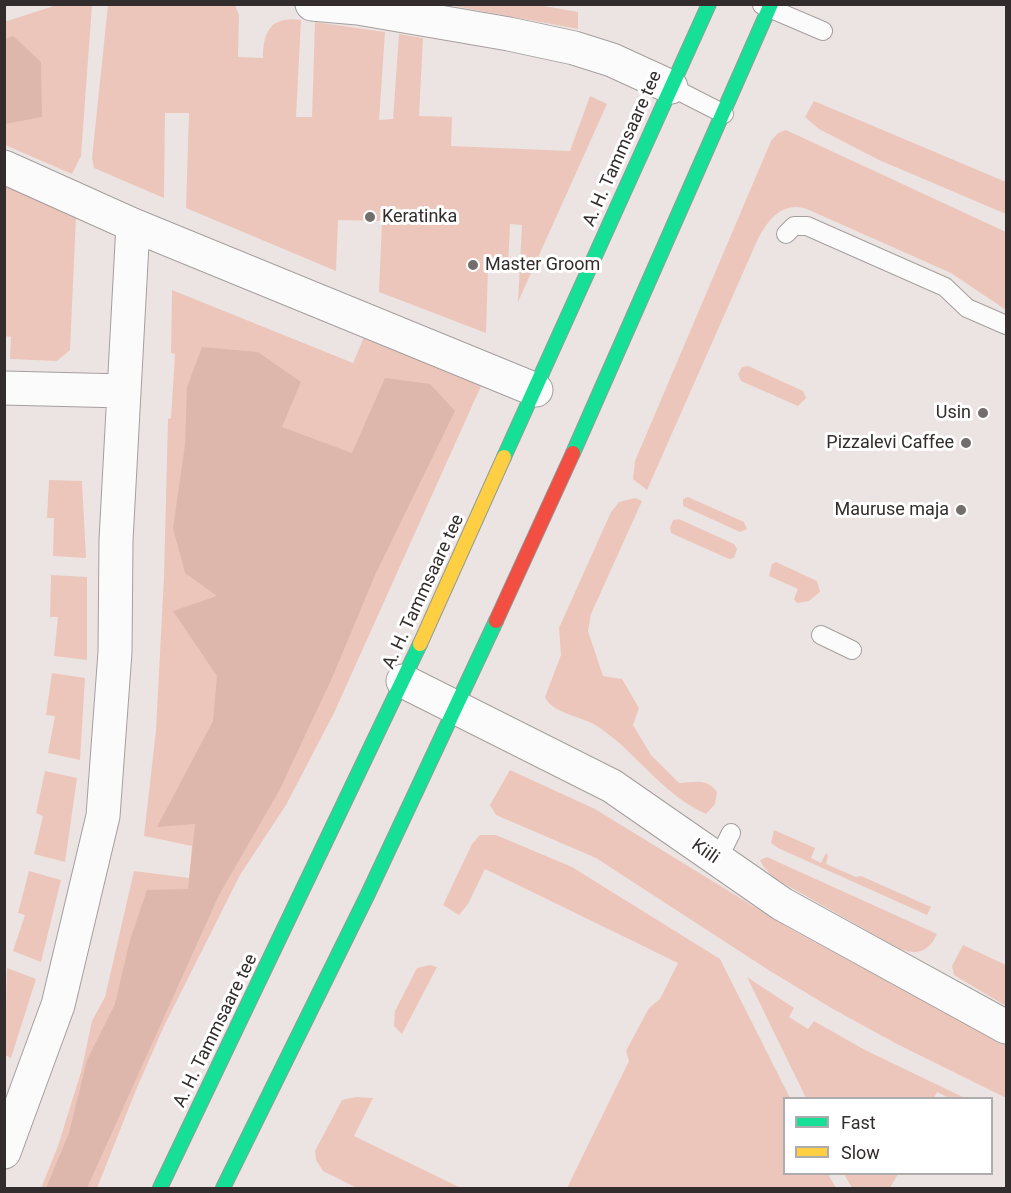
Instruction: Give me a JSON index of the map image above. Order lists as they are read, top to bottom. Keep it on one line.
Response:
{"streets":{"main road":["A. H. Tammsaare tee"],"street":["Kiili"]},"crossings":[["A. H. Tammsaare tee","Kiili"]],"places":["Keratinka","Master Groom","Usin","Pizzalevi Caffee","Mauruse maja"],"legend":["Fast","Slow"]}
